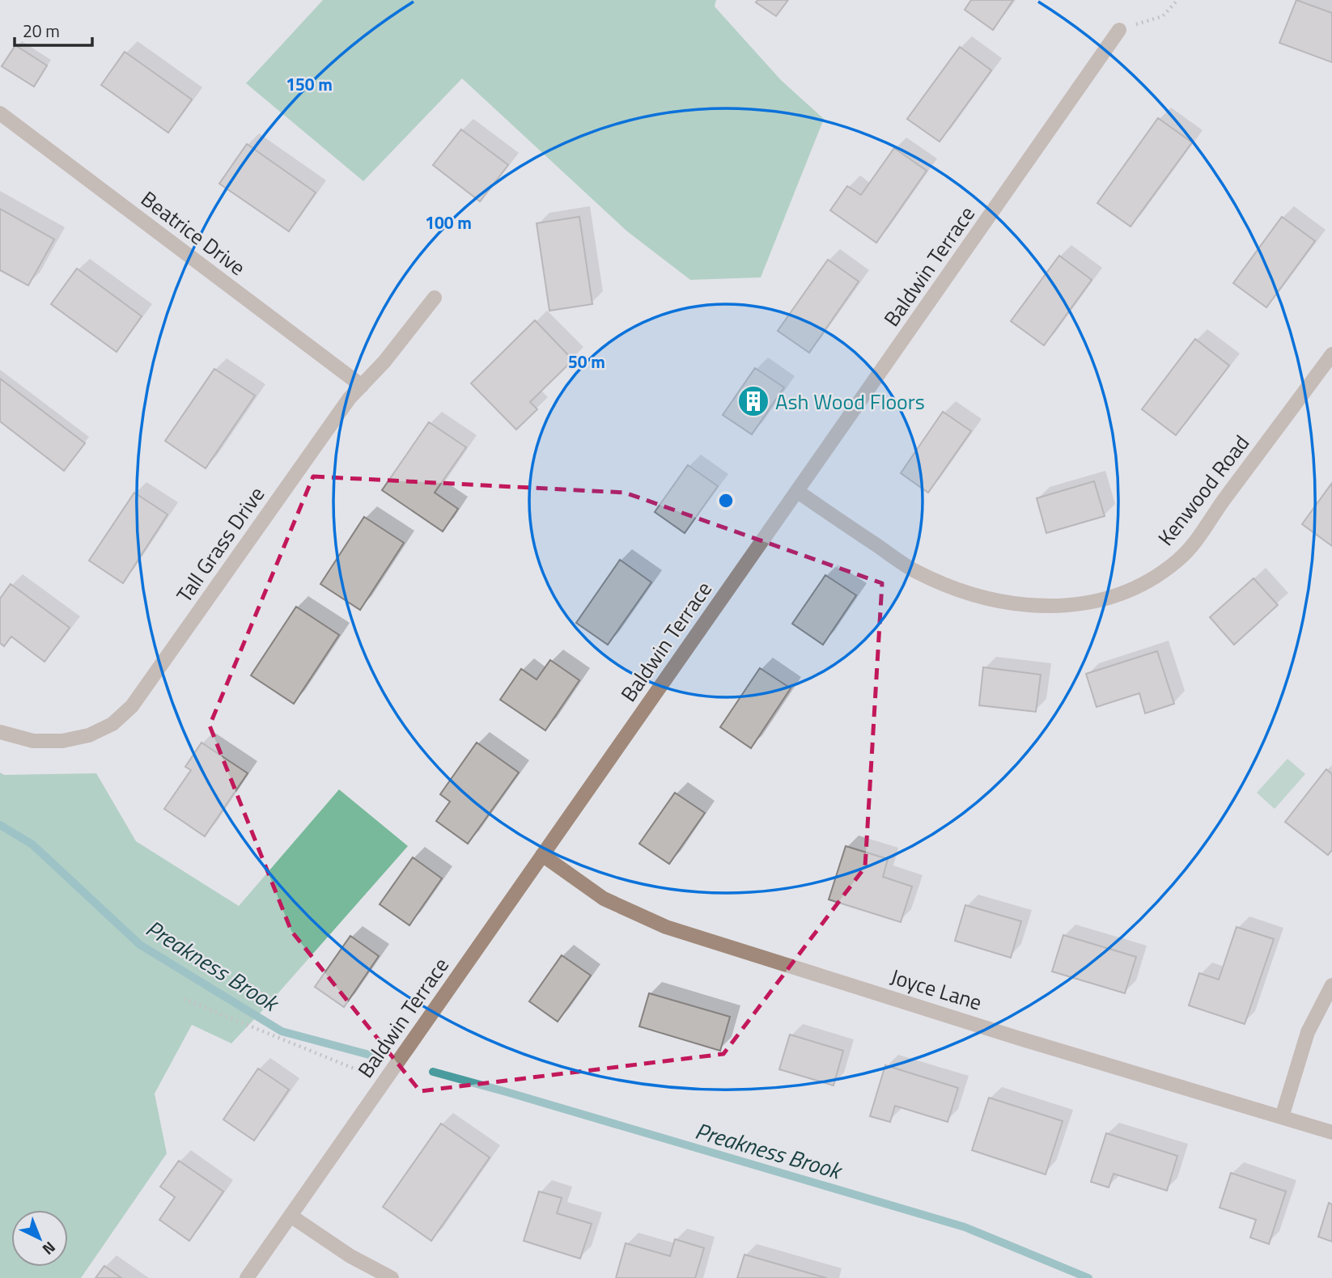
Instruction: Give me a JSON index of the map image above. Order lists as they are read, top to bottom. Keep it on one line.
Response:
{"streets":{"street":["Beatrice Drive","Baldwin Terrace","Kenwood Road","Tall Grass Drive","Joyce Lane"]},"crossings":[["Beatrice Drive","Tall Grass Drive"],["Baldwin Terrace","Kenwood Road"],["Baldwin Terrace","Joyce Lane"]],"water":["Preakness Brook"],"places":{"building":["Ash Wood Floors"]},"scale_bar":"20 m","north":"bottom right","rings":["150 m","100 m","50 m"]}
